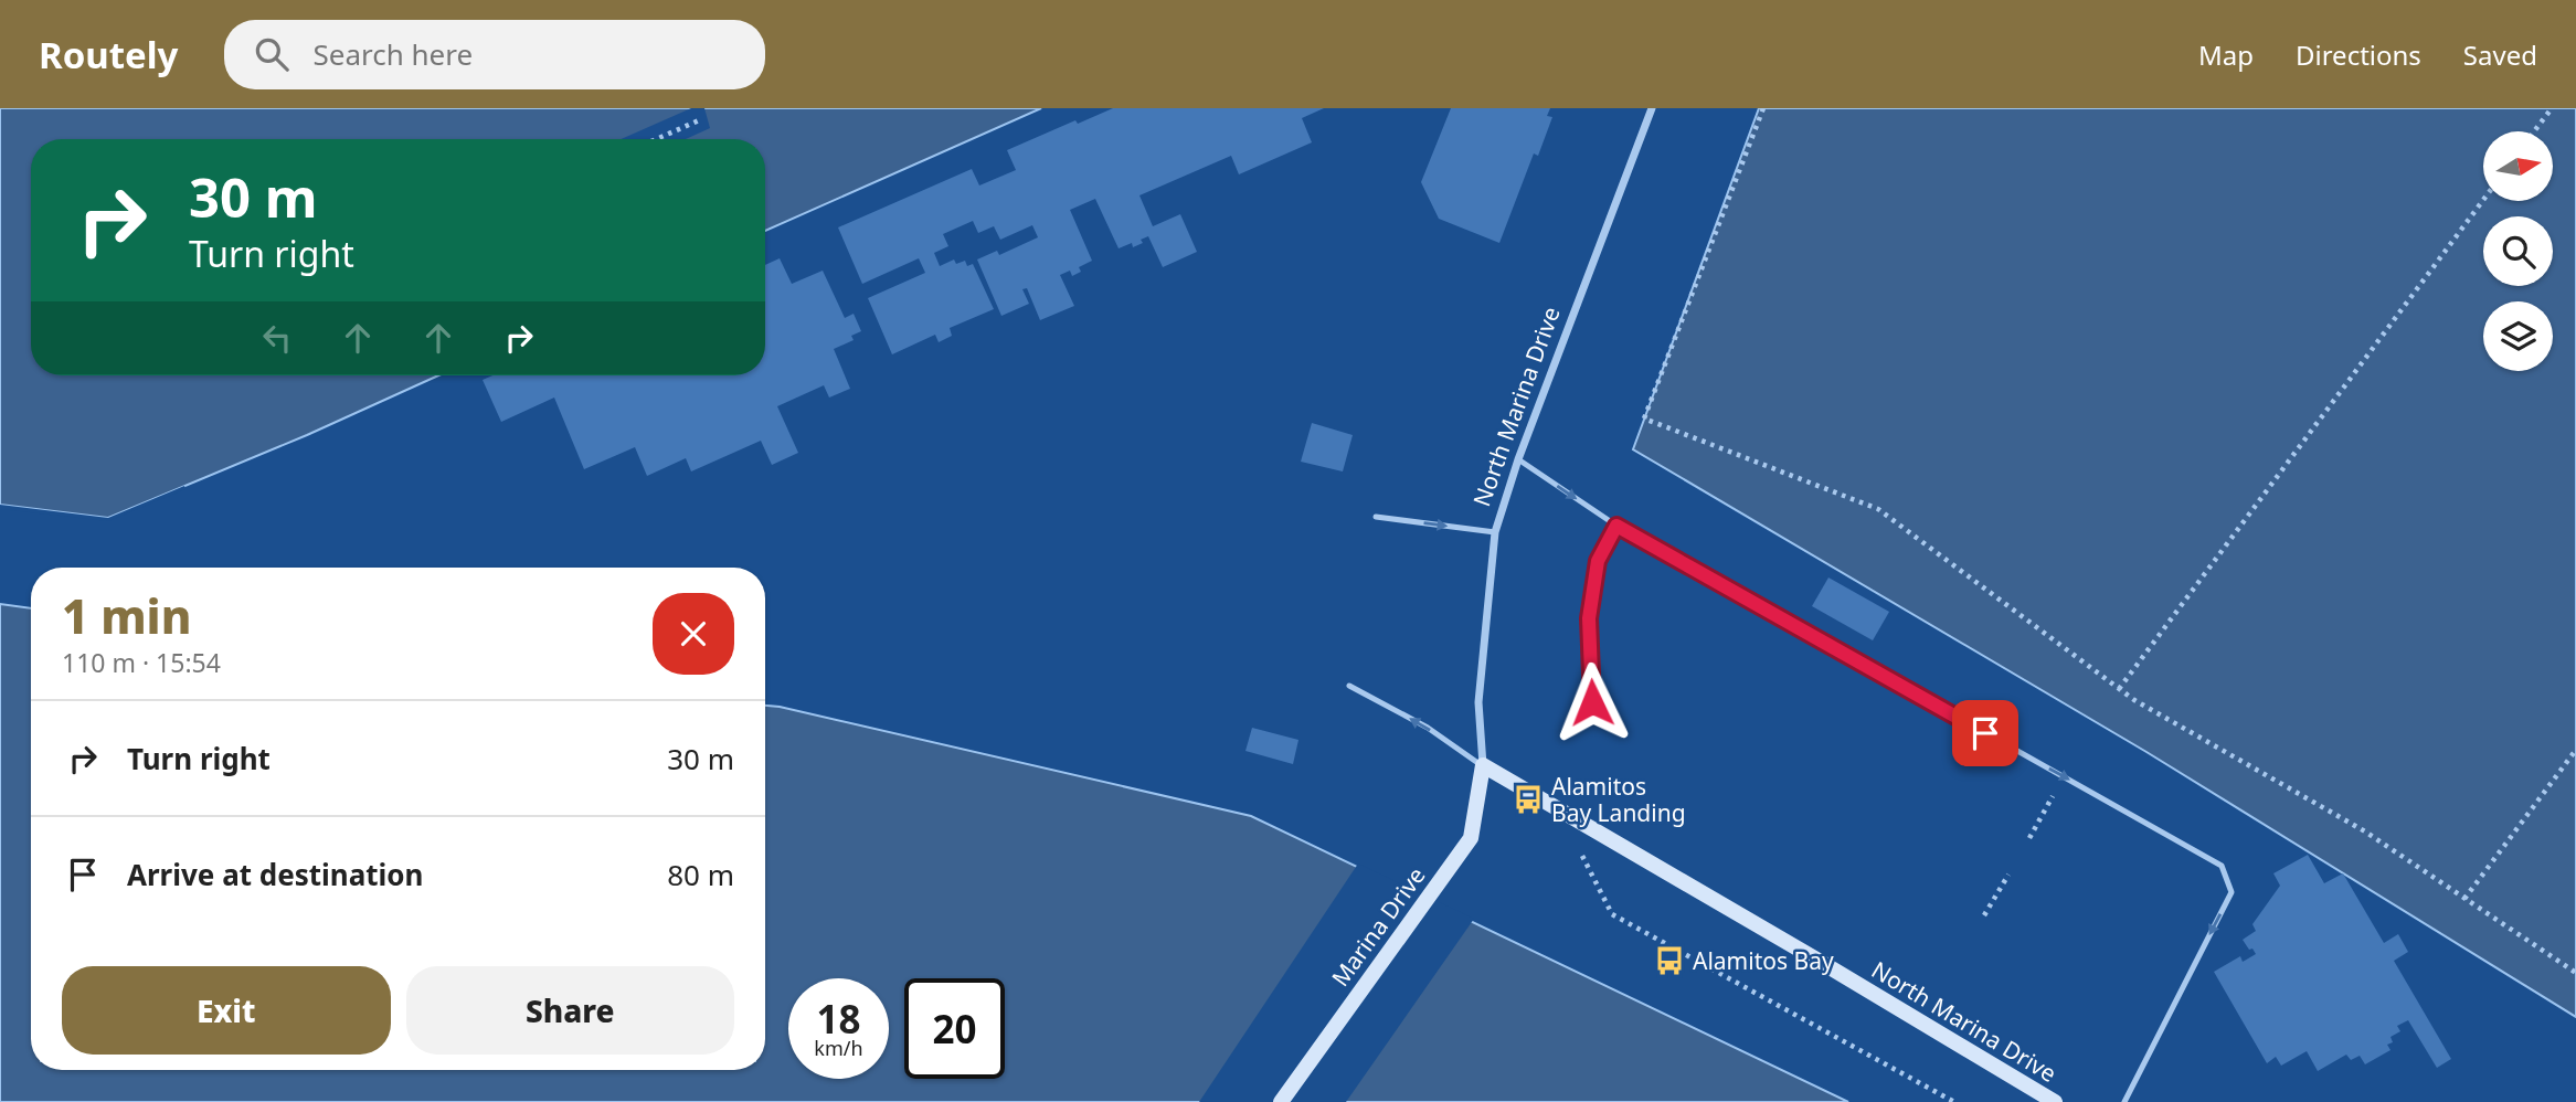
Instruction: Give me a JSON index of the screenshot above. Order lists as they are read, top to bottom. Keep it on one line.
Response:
{"streets":{"main road":["North Marina Drive","Marina Drive"]},"crossings":[["North Marina Drive","Marina Drive"]],"places":{"bus stop":["Alamitos Bay Landing","Alamitos Bay"]},"north":"right","page":{"header":"Routely","search":"Search here","nav":["Map","Directions","Saved"],"turn":["30 m","Turn right"],"heading":["1 min","110 m · 15:54"],"list":[{"name":"Turn right","value":"30 m"},{"name":"Arrive at destination","value":"80 m"}],"buttons":["Exit","Share"],"speed":"18 km/h","limit":"20"}}
